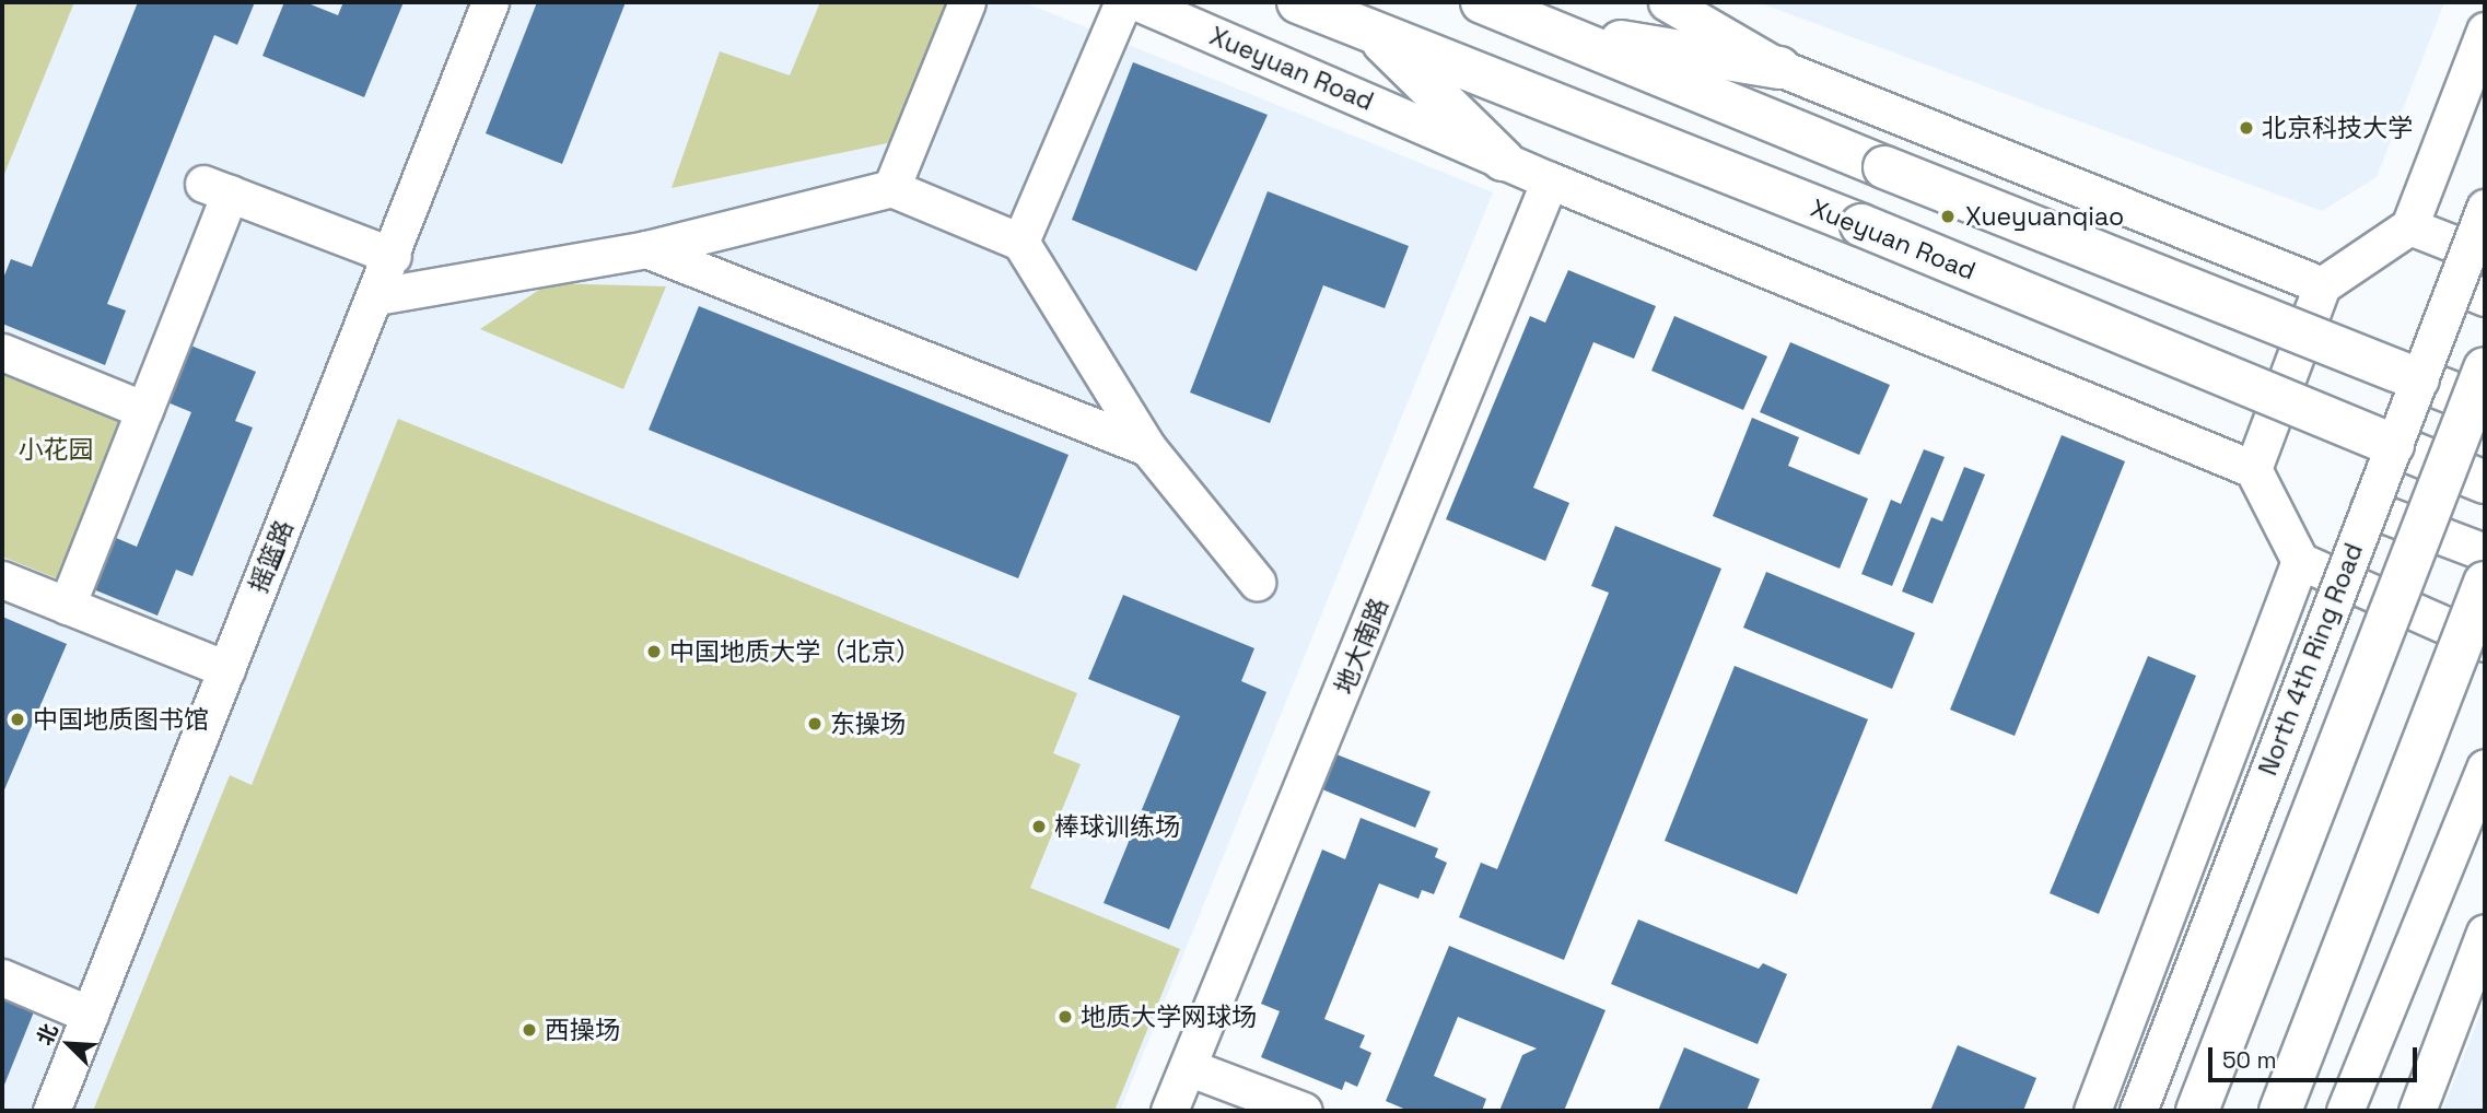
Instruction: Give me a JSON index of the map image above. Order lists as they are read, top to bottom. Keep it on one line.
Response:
{"streets":{"main road":["Xueyuan Road"],"street":["摇篮路","地大南路","North 4th Ring Road"]},"crossings":[["Xueyuan Road","地大南路"],["Xueyuan Road","North 4th Ring Road"]],"parks":["小花园"],"places":["北京科技大学","Xueyuanqiao","中国地质大学（北京）","中国地质图书馆","东操场","棒球训练场","地质大学网球场","西操场"],"scale_bar":"50 m","north":"top left"}
